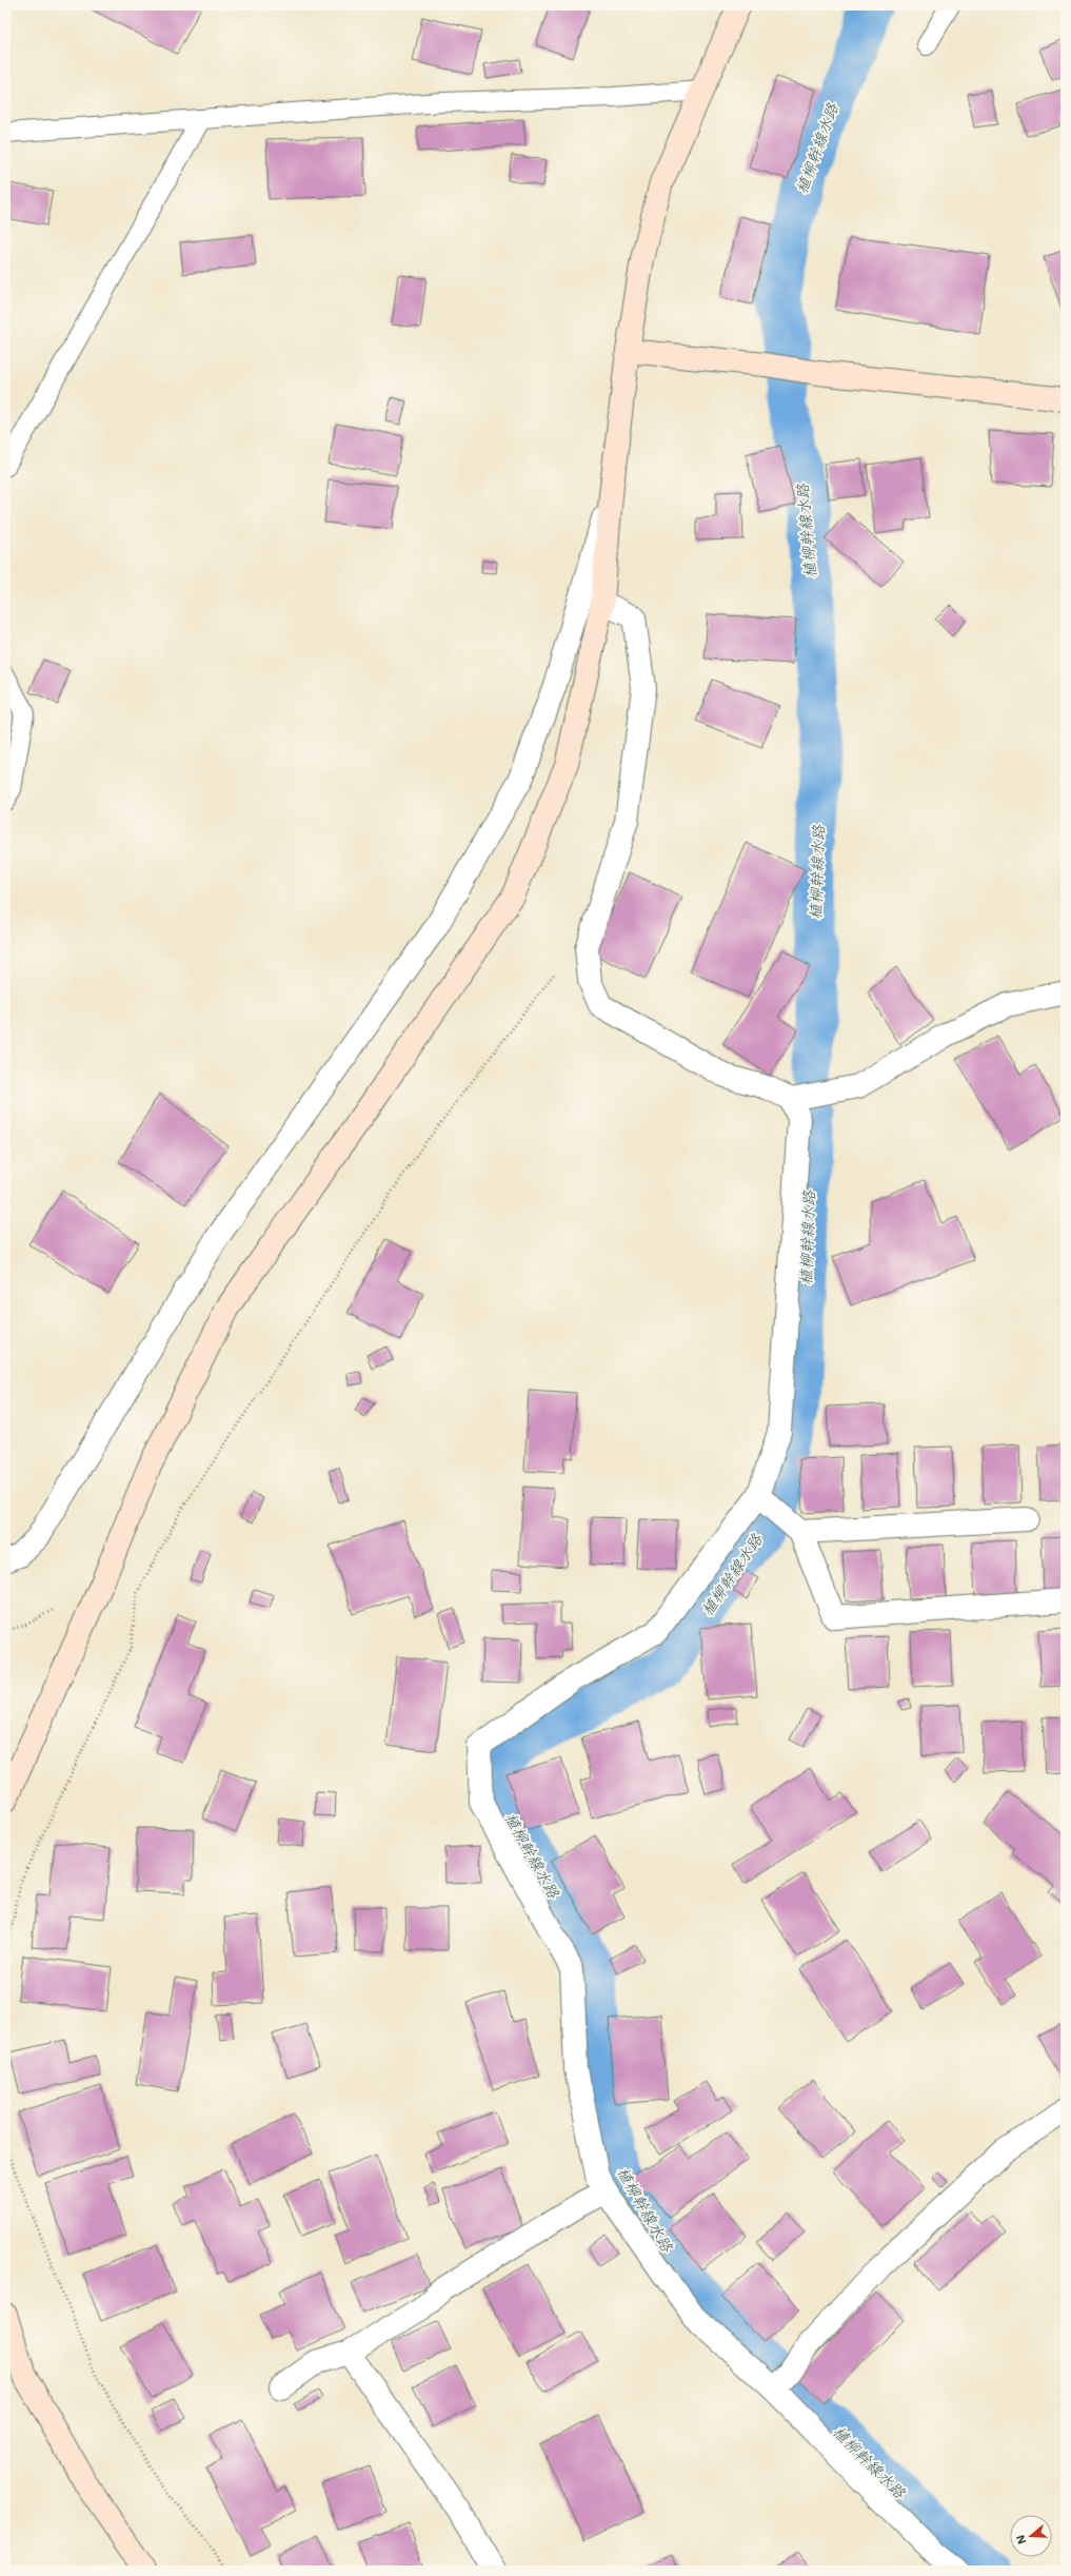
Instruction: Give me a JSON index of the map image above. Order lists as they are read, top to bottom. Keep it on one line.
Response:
{"water":["植柳幹線水路"],"north":"left"}
